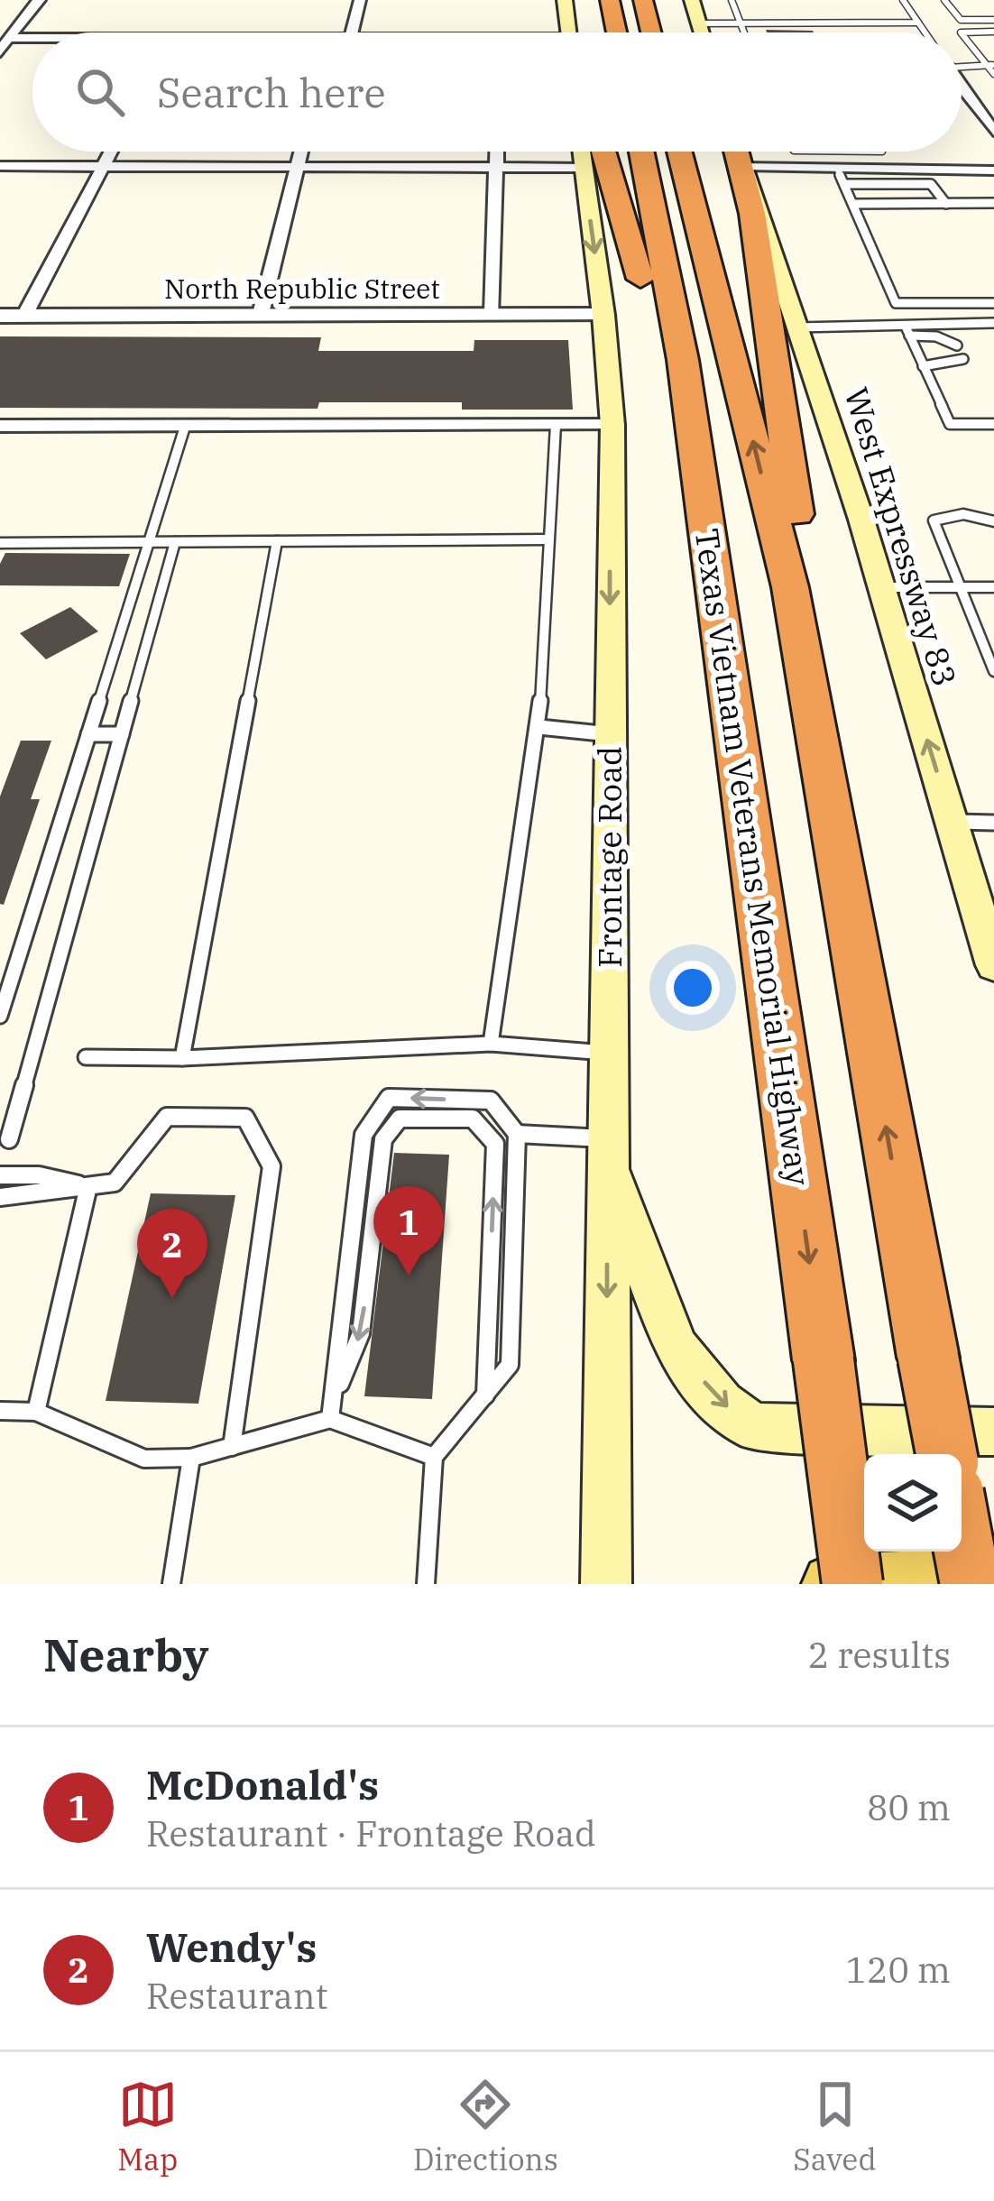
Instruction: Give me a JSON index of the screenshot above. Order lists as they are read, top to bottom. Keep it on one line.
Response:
{"streets":{"highway":["Texas Vietnam Veterans Memorial Highway"],"main road":["West Expressway 83","Frontage Road"],"street":["North Republic Street"]},"crossings":[["North Republic Street","Frontage Road"]],"one_way":["Frontage Road"],"page":{"search":"Search here","pins":["1","2"],"heading":["Nearby","2 results"],"list":[{"mark":"1","name":"McDonald's","note":"Restaurant · Frontage Road","value":"80 m"},{"mark":"2","name":"Wendy's","note":"Restaurant","value":"120 m"}],"nav":["Map","Directions","Saved"]}}
